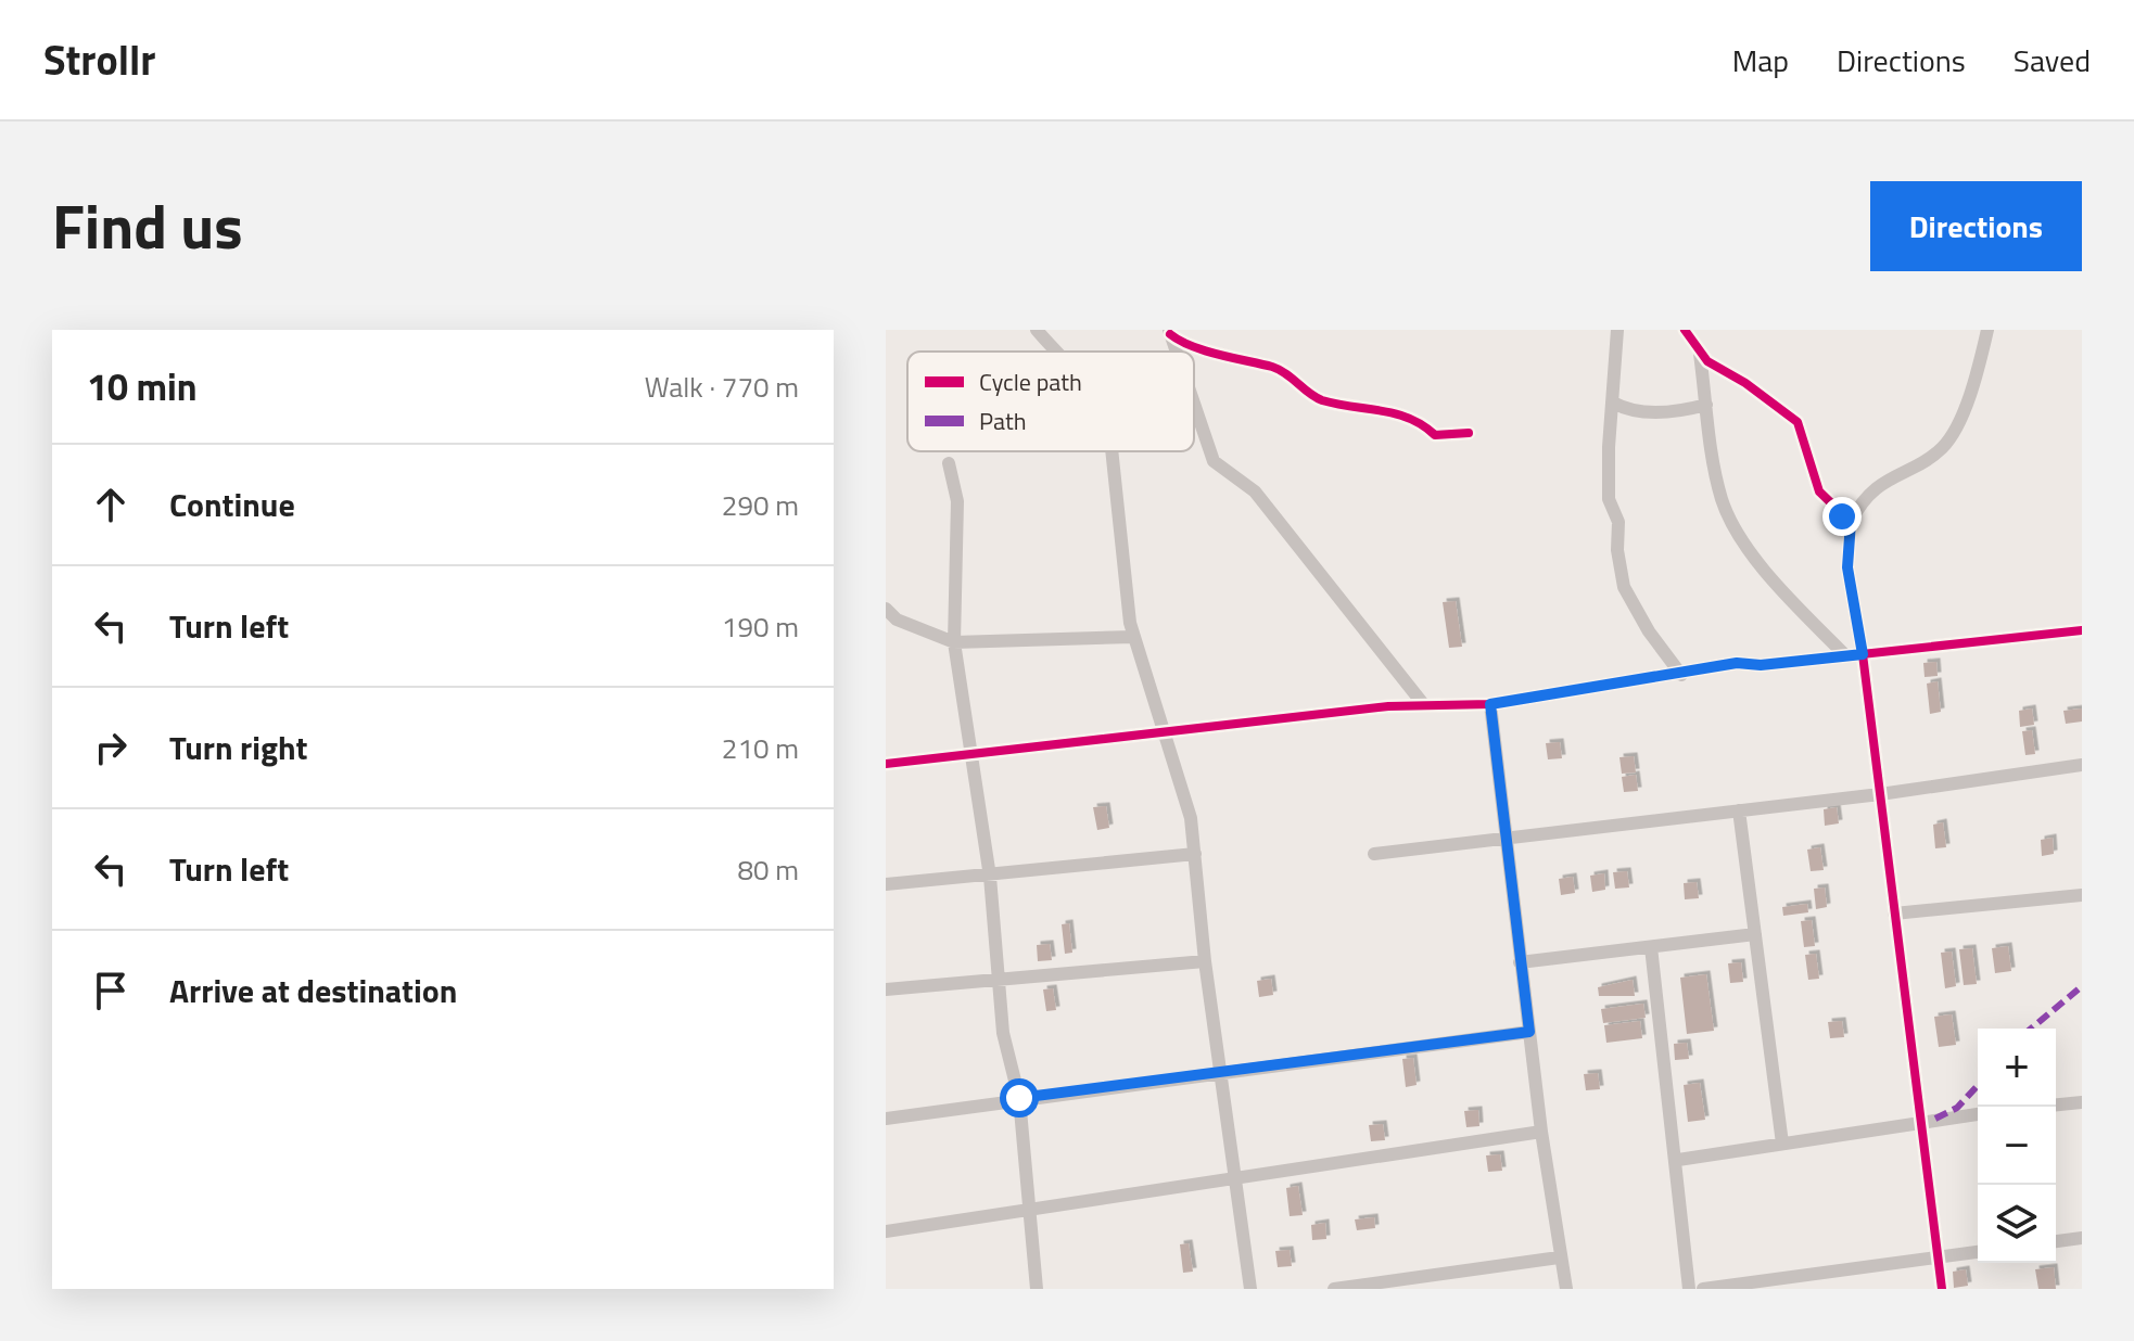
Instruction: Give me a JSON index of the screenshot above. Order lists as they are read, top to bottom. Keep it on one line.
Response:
{"legend":["Cycle path","Path"],"page":{"header":"Strollr","nav":["Map","Directions","Saved"],"title":"Find us","buttons":"Directions","heading":["10 min","Walk · 770 m"],"list":[["Continue","290 m"],["Turn left","190 m"],["Turn right","210 m"],["Turn left","80 m"],"Arrive at destination"],"map_buttons":["+","−"]}}
